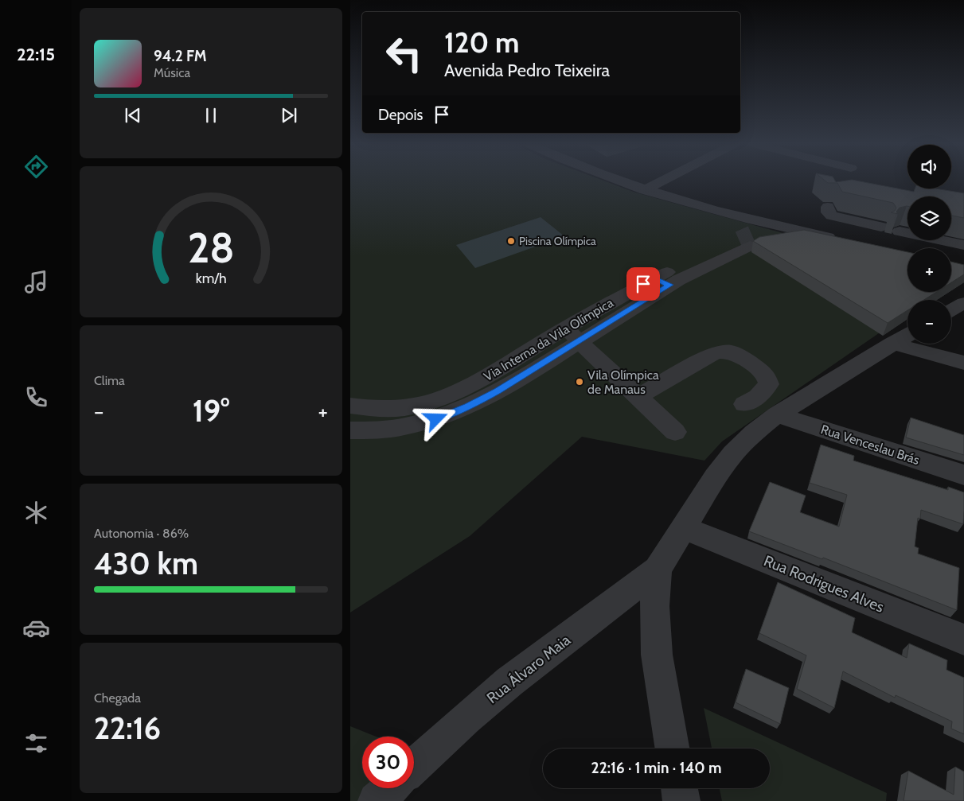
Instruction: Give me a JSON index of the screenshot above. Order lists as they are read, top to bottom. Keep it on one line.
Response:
{"streets":{"street":["Via Interna da Vila Olímpica","Rua Venceslau Brás","Rua Rodrigues Alves","Rua Álvaro Maia"]},"places":["Piscina Olímpica","Vila Olímpica de Manaus"],"page":{"tabs":"22:15","turn":["120 m","Avenida Pedro Teixeira"],"song":["94.2 FM","Música"],"then":"Depois","map_buttons":["+","−"],"tile":["Clima",["Autonomia · 86%","430 km"],["Chegada","22:16"]],"heat":["−","19°","+"],"limit":"30","trip":"22:16 · 1 min · 140 m","gauge":["28","km/h"]}}
